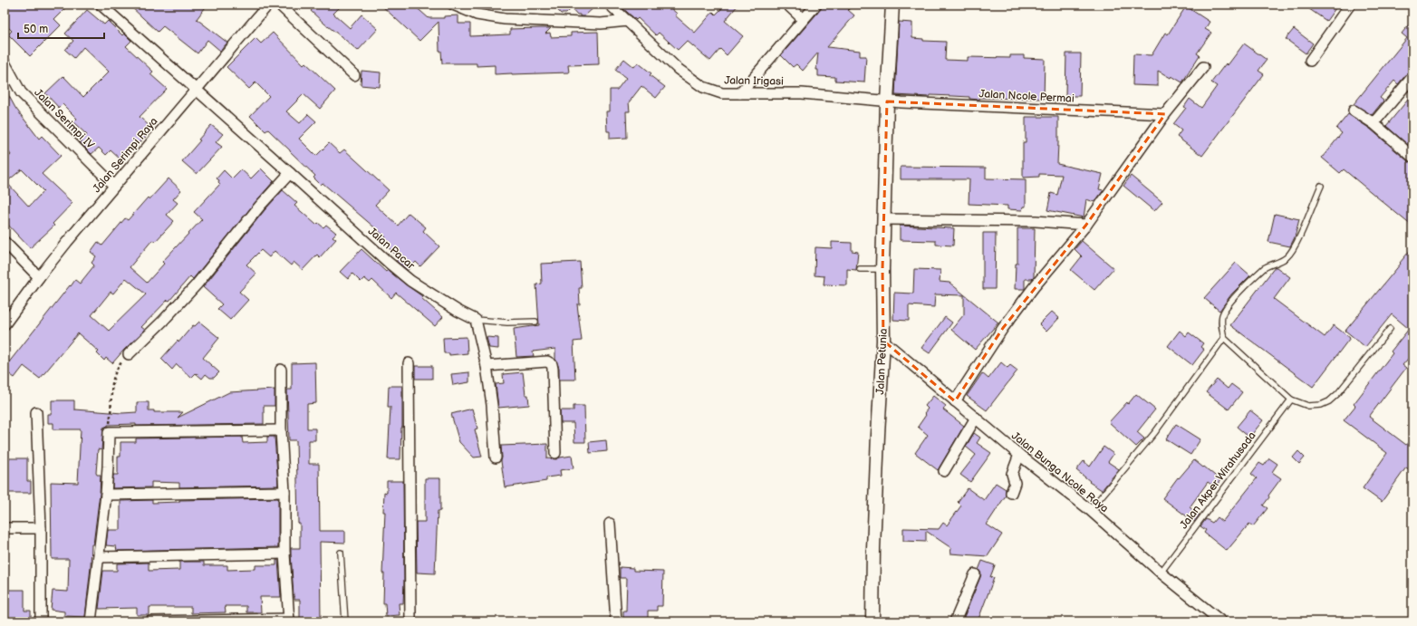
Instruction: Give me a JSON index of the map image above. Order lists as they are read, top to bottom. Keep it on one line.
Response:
{"streets":{"street":["Jalan Irigasi","Jalan Ncole Permai","Jalan Serimpi IV","Jalan Serimpi Raya","Jalan Pacar","Jalan Petunia","Jalan Bunga Ncole Raya"],"lane":["Jalan Akper Wirahusada"]},"crossings":[["Jalan Irigasi","Jalan Ncole Permai"],["Jalan Irigasi","Jalan Petunia"],["Jalan Ncole Permai","Jalan Petunia"],["Jalan Serimpi IV","Jalan Serimpi Raya"],["Jalan Serimpi Raya","Jalan Pacar"],["Jalan Petunia","Jalan Bunga Ncole Raya"],["Jalan Bunga Ncole Raya","Jalan Akper Wirahusada"]],"scale_bar":"50 m"}
